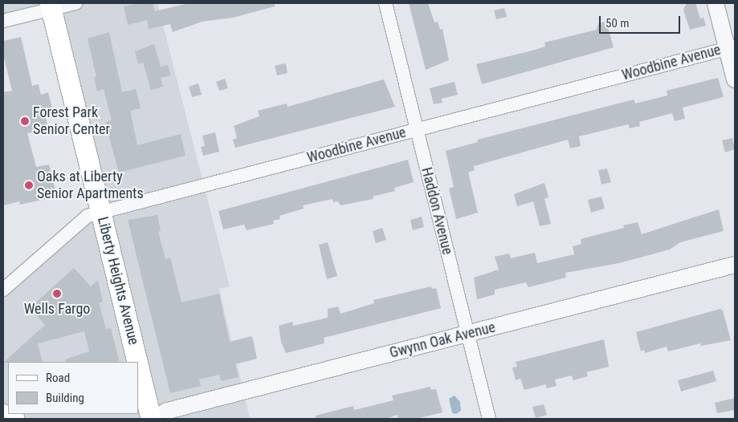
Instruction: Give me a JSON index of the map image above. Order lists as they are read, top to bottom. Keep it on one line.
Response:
{"streets":{"main road":["Liberty Heights Avenue"],"street":["Woodbine Avenue","Haddon Avenue","Gwynn Oak Avenue"]},"crossings":[["Woodbine Avenue","Haddon Avenue"],["Woodbine Avenue","Liberty Heights Avenue"],["Haddon Avenue","Gwynn Oak Avenue"],["Liberty Heights Avenue","Gwynn Oak Avenue"]],"places":["Forest Park Senior Center","Oaks at Liberty Senior Apartments","Wells Fargo"],"legend":["Road","Building"],"scale_bar":"50 m"}
